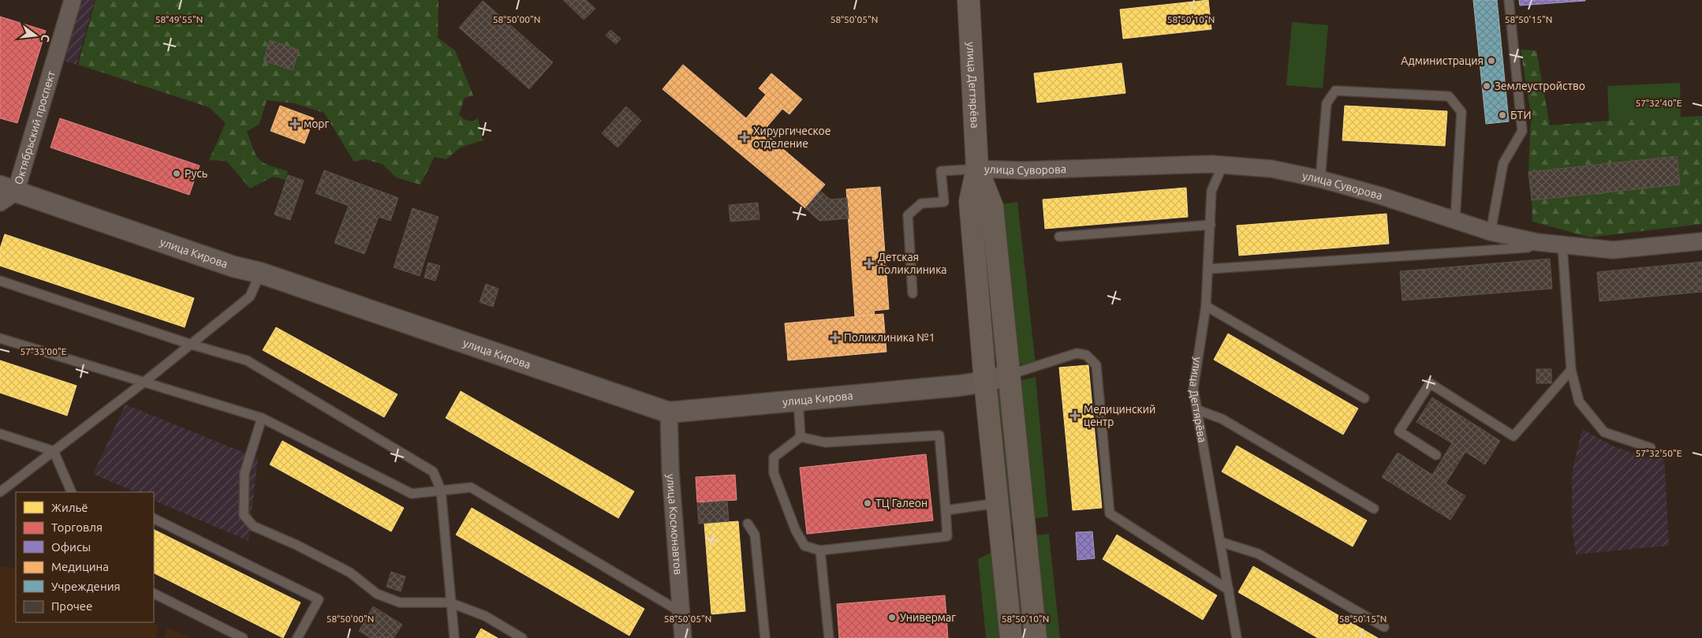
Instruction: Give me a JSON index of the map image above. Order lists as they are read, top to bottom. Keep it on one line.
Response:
{"streets":{"main road":["улица Дегтярёва"],"street":["Октябрьский проспект","улица Суворова","улица Кирова","улица Космонавтов"]},"crossings":[["улица Дегтярёва","улица Суворова"],["улица Дегтярёва","улица Кирова"],["Октябрьский проспект","улица Кирова"],["улица Кирова","улица Космонавтов"]],"places":{"other":["Администрация","Землеустройство","БТИ","Русь","ТЦ Галеон","Универмаг"],"health":["морг","Хирургическое отделение","Детская поликлиника","Поликлиника №1","Медицинский центр"]},"legend":["Жильё","Торговля","Офисы","Медицина","Учреждения","Прочее"],"north":"right","coordinates":["58°49'55\"N","58°50'00\"N","58°50'05\"N","58°50'10\"N","58°50'15\"N","57°32'40\"E","57°33'00\"E","57°32'50\"E"]}
